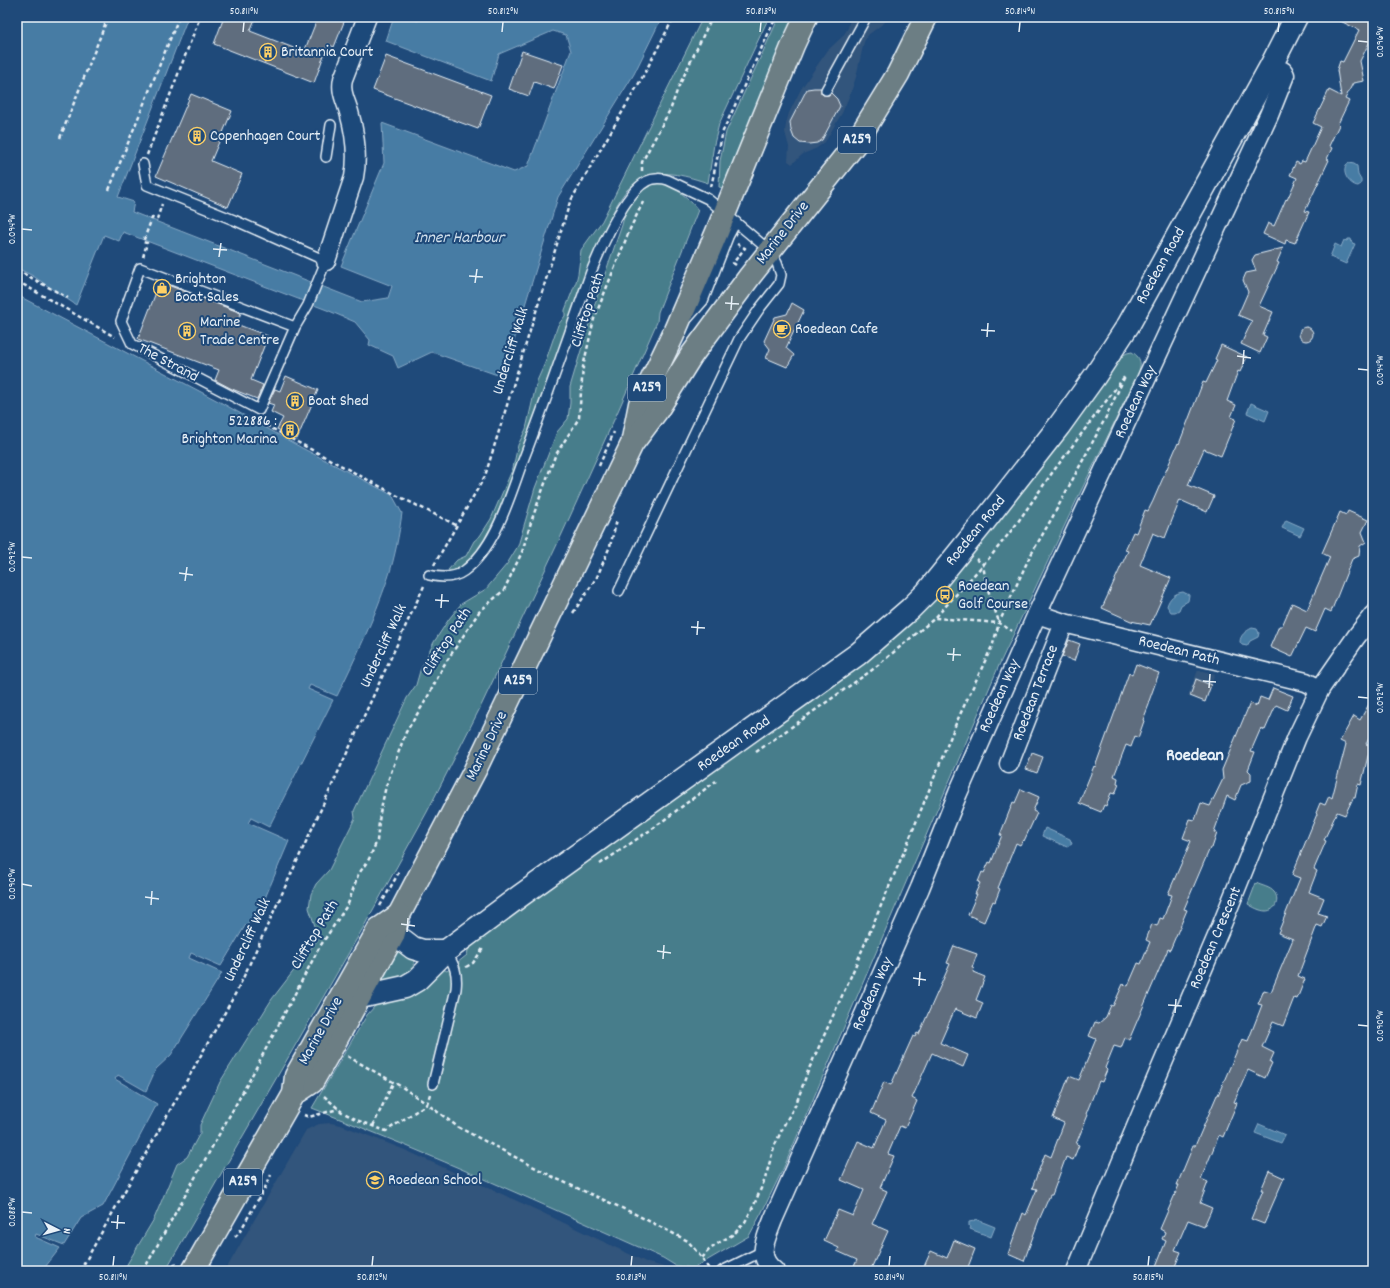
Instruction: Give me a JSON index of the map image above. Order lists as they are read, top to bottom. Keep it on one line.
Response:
{"streets":{"main road":["A259","Marine Drive","Roedean Road"],"street":["The Strand","Roedean Way","Roedean Path","Roedean Terrace","Roedean Crescent"],"path":["Clifftop Path","Undercliff Walk"]},"crossings":[["Marine Drive","Roedean Road"],["Roedean Road","Roedean Way"],["Roedean Way","Roedean Path"],["Roedean Path","Roedean Terrace"],["Roedean Path","Roedean Crescent"]],"districts":["Roedean"],"water":["Inner Harbour"],"places":{"building":["Britannia Court","Copenhagen Court","Marine Trade Centre","Boat Shed","522886 : Brighton Marina"],"shop":["Brighton Boat Sales"],"cafe":["Roedean Cafe"],"bus stop":["Roedean Golf Course"],"school or university":["Roedean School"]},"north":"right","coordinates":["50.811°N","50.812°N","50.813°N","50.814°N","50.815°N","0.096°W","0.094°W","0.092°W","0.090°W","0.088°W"]}
